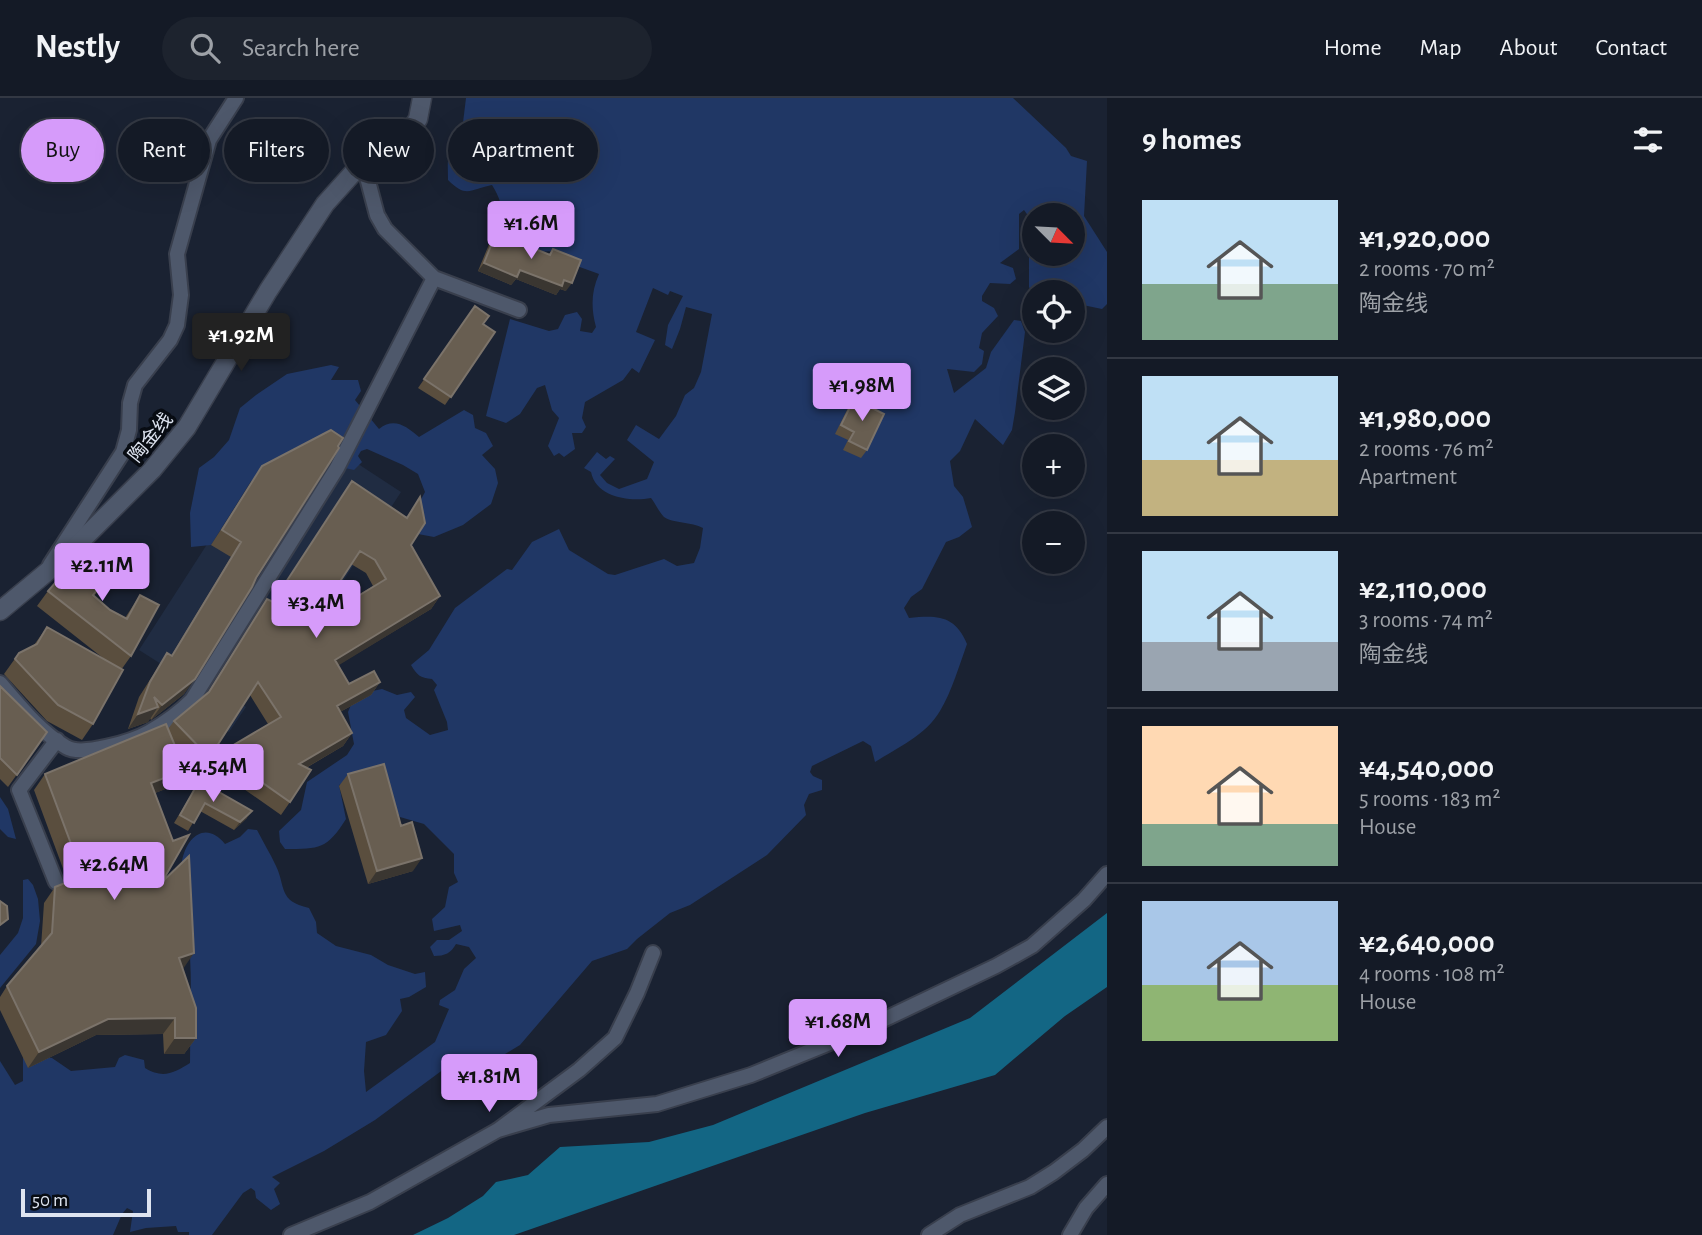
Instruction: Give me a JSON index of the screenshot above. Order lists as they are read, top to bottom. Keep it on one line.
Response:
{"streets":{"street":["陶金线"]},"scale_bar":"50 m","north":"bottom right","page":{"header":"Nestly","search":"Search here","nav":["Home","Map","About","Contact"],"heading":"9 homes","chip":["Buy","Rent","Filters","New","Apartment"],"list":[{"name":"¥1,920,000","note":"2 rooms · 70 m² · 陶金线"},{"name":"¥1,980,000","note":"2 rooms · 76 m² · Apartment"},{"name":"¥2,110,000","note":"3 rooms · 74 m² · 陶金线"},{"name":"¥4,540,000","note":"5 rooms · 183 m² · House"},{"name":"¥2,640,000","note":"4 rooms · 108 m² · House"}],"price":["¥1.6M","¥1.92M","¥1.98M","¥2.11M","¥3.4M","¥4.54M","¥2.64M","¥1.68M","¥1.81M"],"map_buttons":["+","−"],"scale":"50 m"}}
